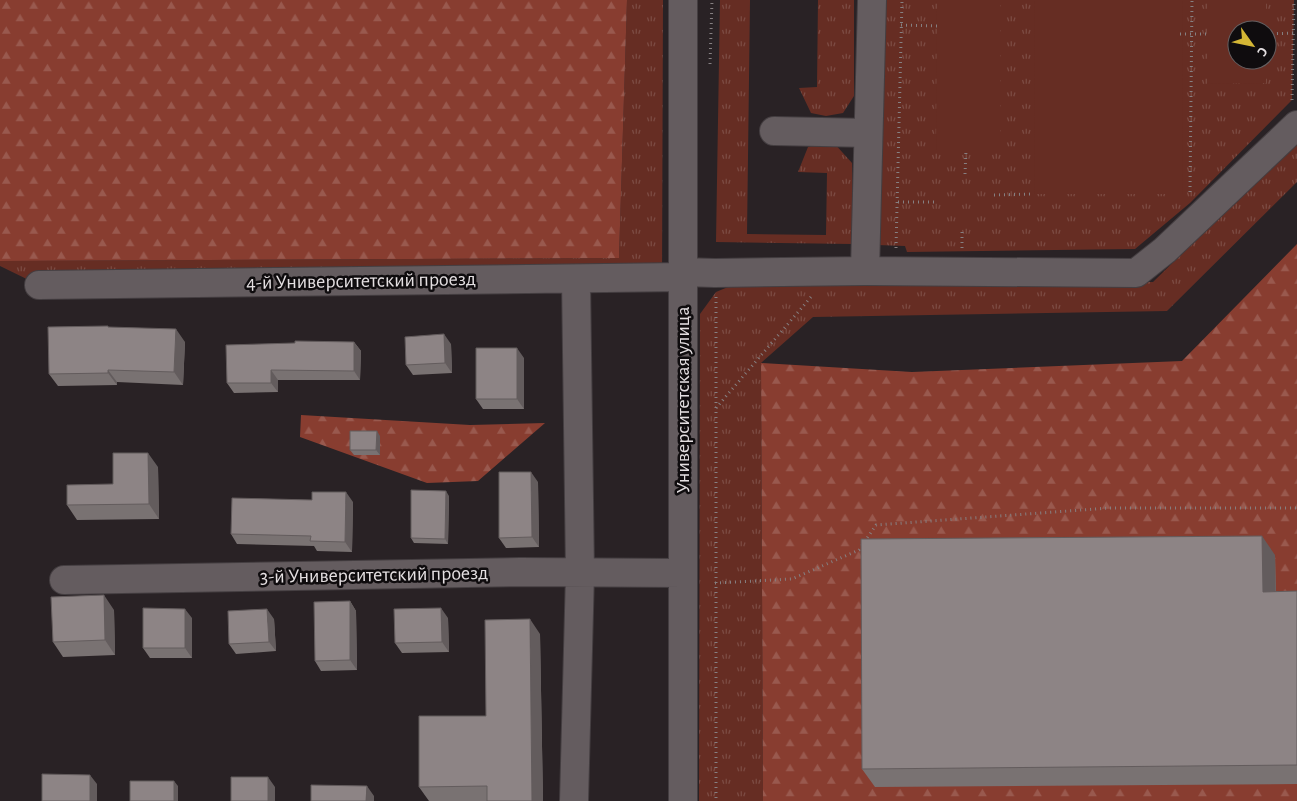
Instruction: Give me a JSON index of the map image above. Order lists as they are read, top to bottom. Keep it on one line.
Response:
{"streets":{"street":["4-й Университетский проезд","Университетская улица","3-й Университетский проезд"]},"crossings":[["4-й Университетский проезд","Университетская улица"],["Университетская улица","3-й Университетский проезд"]],"north":"bottom right"}
